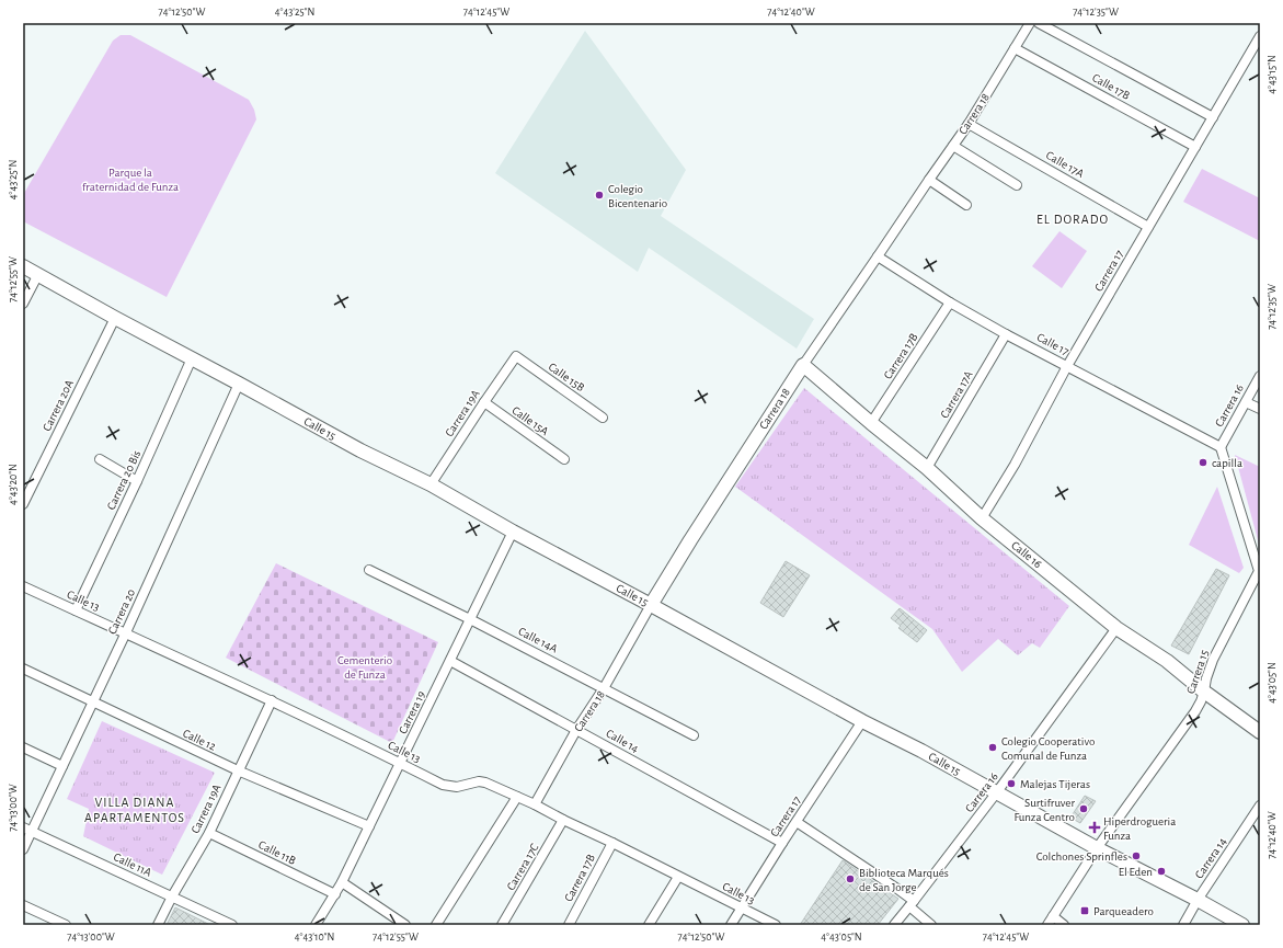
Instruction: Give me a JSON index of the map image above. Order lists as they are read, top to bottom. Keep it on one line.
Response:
{"streets":{"street":["Calle 17B","Carrera 18","Calle 17A","Carrera 17","Calle 17","Carrera 17B","Calle 15B","Carrera 17A","Carrera 20A","Carrera 16","Carrera 19A","Calle 15A","Calle 15","Carrera 20 Bis","Calle 16","Calle 13","Carrera 20","Calle 14A","Carrera 15","Carrera 19","Calle 12","Calle 14","Calle 11B","Carrera 14","Calle 11A","Carrera 17C"]},"crossings":[["Calle 17B","Carrera 18"],["Calle 17B","Carrera 17"],["Carrera 18","Calle 17A"],["Carrera 18","Calle 17"],["Carrera 18","Calle 15"],["Carrera 18","Calle 16"],["Carrera 18","Calle 13"],["Carrera 18","Calle 14A"],["Carrera 18","Calle 14"],["Calle 17A","Carrera 17"],["Carrera 17","Calle 17"],["Carrera 17","Calle 15"],["Carrera 17","Calle 16"],["Carrera 17","Calle 13"],["Carrera 17","Calle 14"],["Calle 17","Carrera 17B"],["Calle 17","Carrera 17A"],["Calle 17","Carrera 16"],["Calle 17","Carrera 15"],["Carrera 17B","Calle 16"],["Carrera 17B","Calle 13"],["Calle 15B","Carrera 19A"],["Carrera 17A","Calle 16"],["Carrera 20A","Calle 15"],["Carrera 16","Calle 15"],["Carrera 16","Calle 16"],["Carrera 16","Carrera 15"],["Carrera 19A","Calle 15A"],["Carrera 19A","Calle 15"],["Carrera 19A","Calle 13"],["Carrera 19A","Calle 12"],["Carrera 19A","Calle 11B"],["Carrera 19A","Calle 11A"],["Calle 15","Carrera 20 Bis"],["Calle 15","Carrera 20"],["Calle 15","Carrera 15"],["Calle 15","Carrera 19"],["Calle 15","Carrera 14"],["Carrera 20 Bis","Calle 13"],["Calle 16","Carrera 15"],["Calle 13","Carrera 20"],["Calle 13","Carrera 19"],["Calle 13","Carrera 17C"],["Carrera 20","Calle 12"],["Carrera 20","Calle 11A"],["Calle 14A","Carrera 19"],["Carrera 19","Calle 12"],["Carrera 19","Calle 14"],["Carrera 19","Calle 11B"]],"districts":["EL DORADO","VILLA DIANA APARTAMENTOS"],"parks":["Parque la fraternidad de Funza","Cementerio de Funza"],"places":{"other":["Colegio Bicentenario","capilla","Colegio Cooperativo Comunal de Funza","Malejas Tijeras","Surtifruver Funza Centro","Colchones Sprinfles","El Eden","Biblioteca Marqués de San Jorge"],"health":["Hiperdrogueria Funza"],"transit":["Parqueadero"]},"coordinates":["74°12'50\"W","4°43'25\"N","74°12'45\"W","74°12'40\"W","74°12'35\"W","4°43'15\"N","74°12'55\"W","4°43'20\"N","4°43'05\"N","74°13'00\"W","4°43'10\"N"]}
